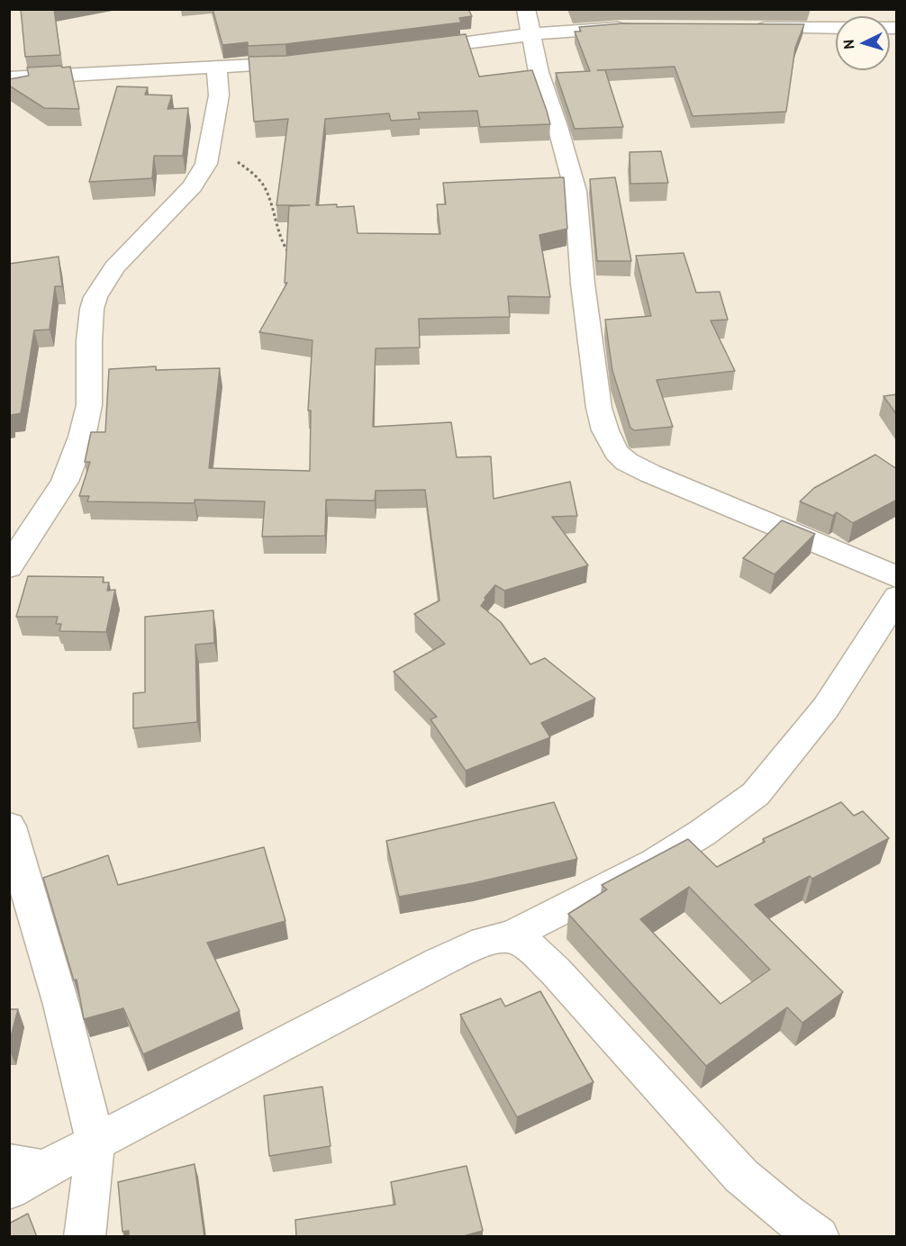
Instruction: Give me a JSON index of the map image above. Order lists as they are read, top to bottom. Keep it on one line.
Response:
{"north":"left"}
